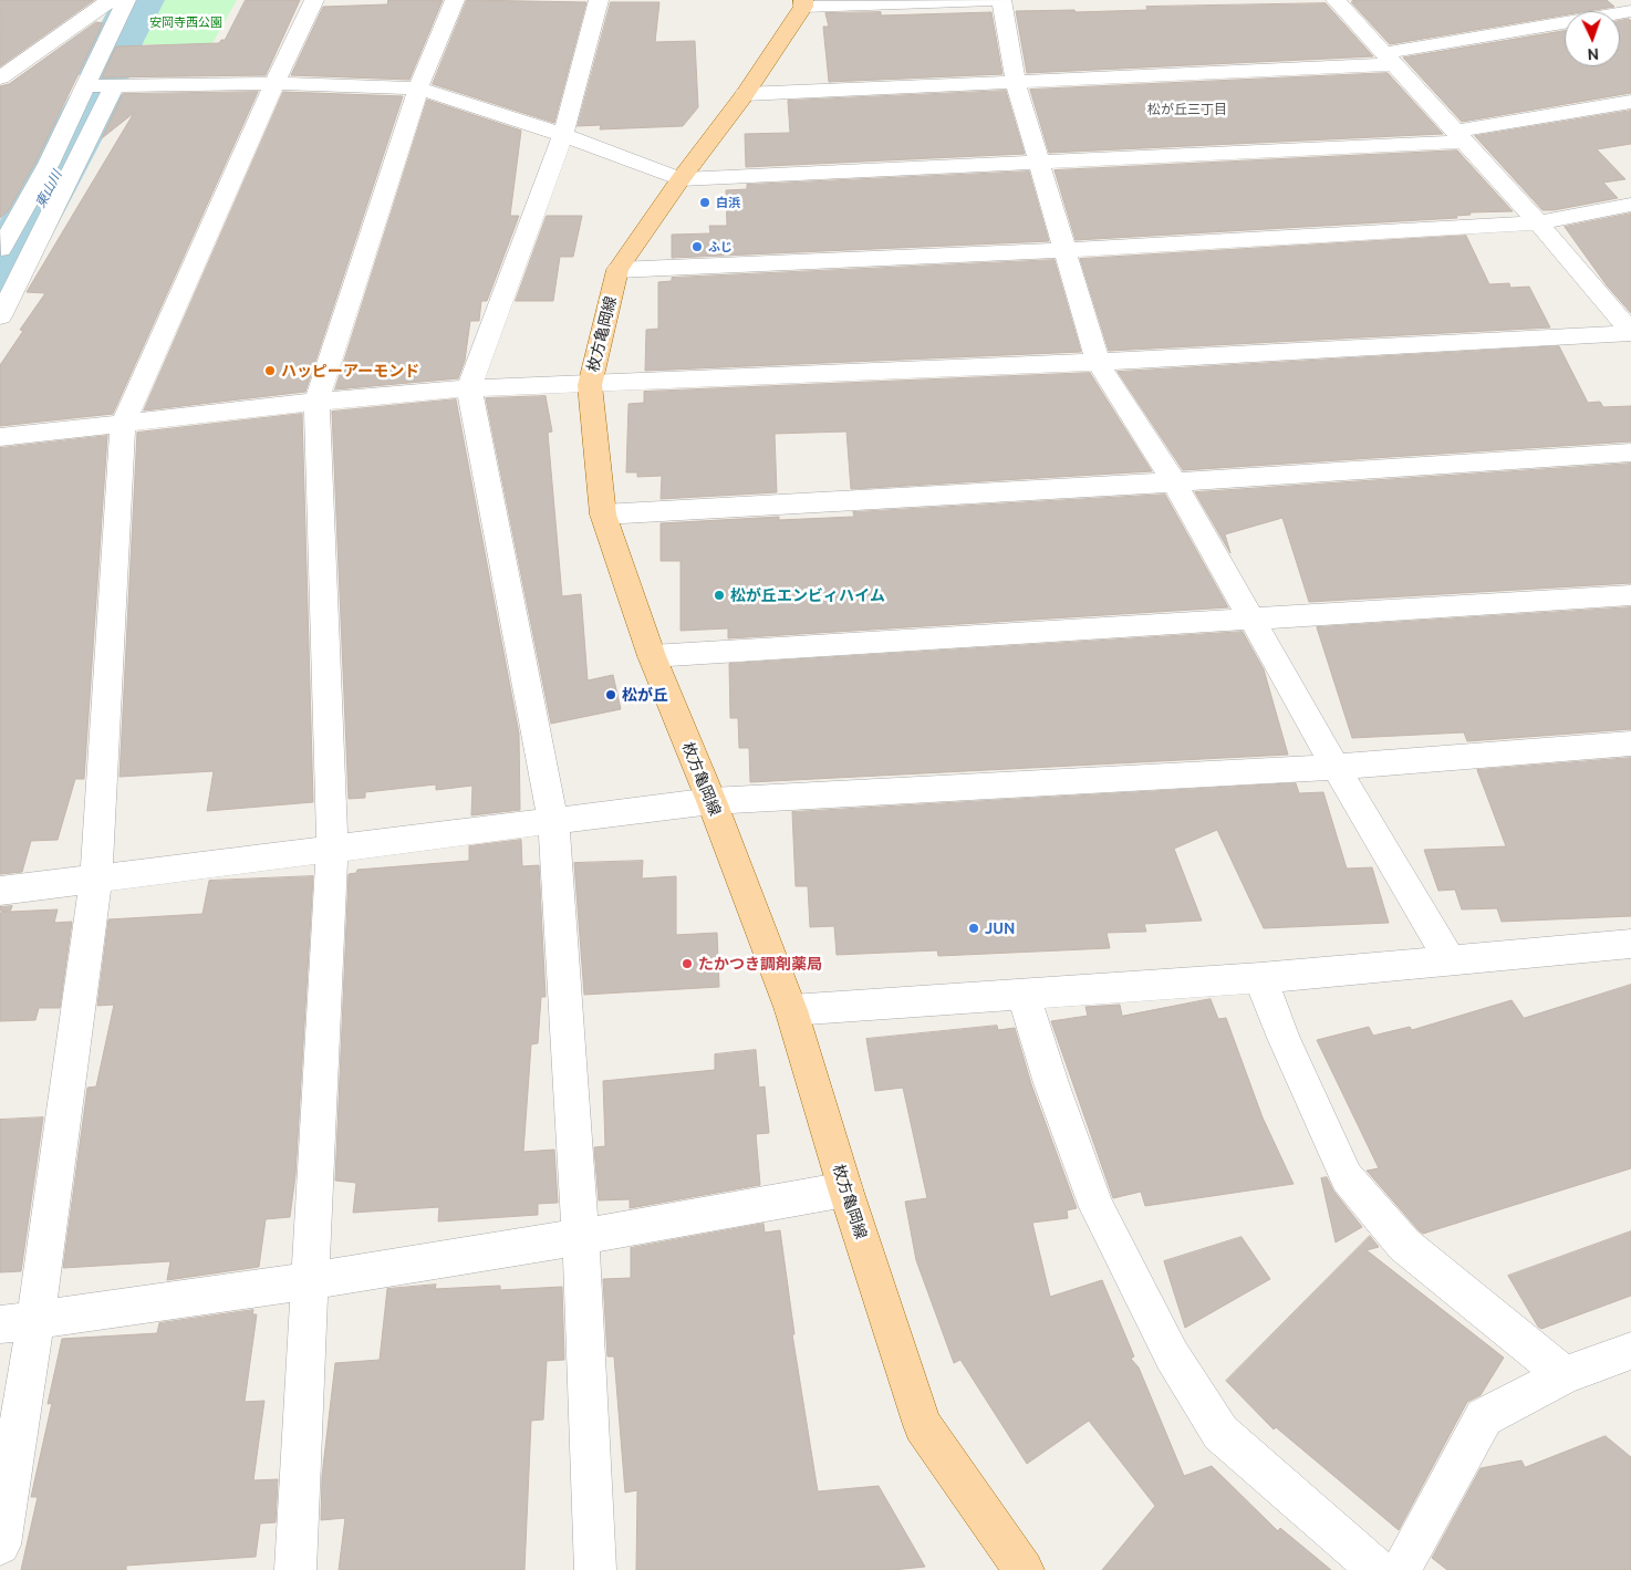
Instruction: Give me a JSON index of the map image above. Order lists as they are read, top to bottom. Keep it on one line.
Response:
{"streets":{"main road":["枚方亀岡線"]},"districts":["松が丘三丁目"],"water":["東山川"],"parks":["安岡寺西公園"],"places":["白浜","ふじ","ハッピーアーモンド","松が丘エンビィハイム","松が丘","JUN","たかつき調剤薬局"],"north":"bottom"}
